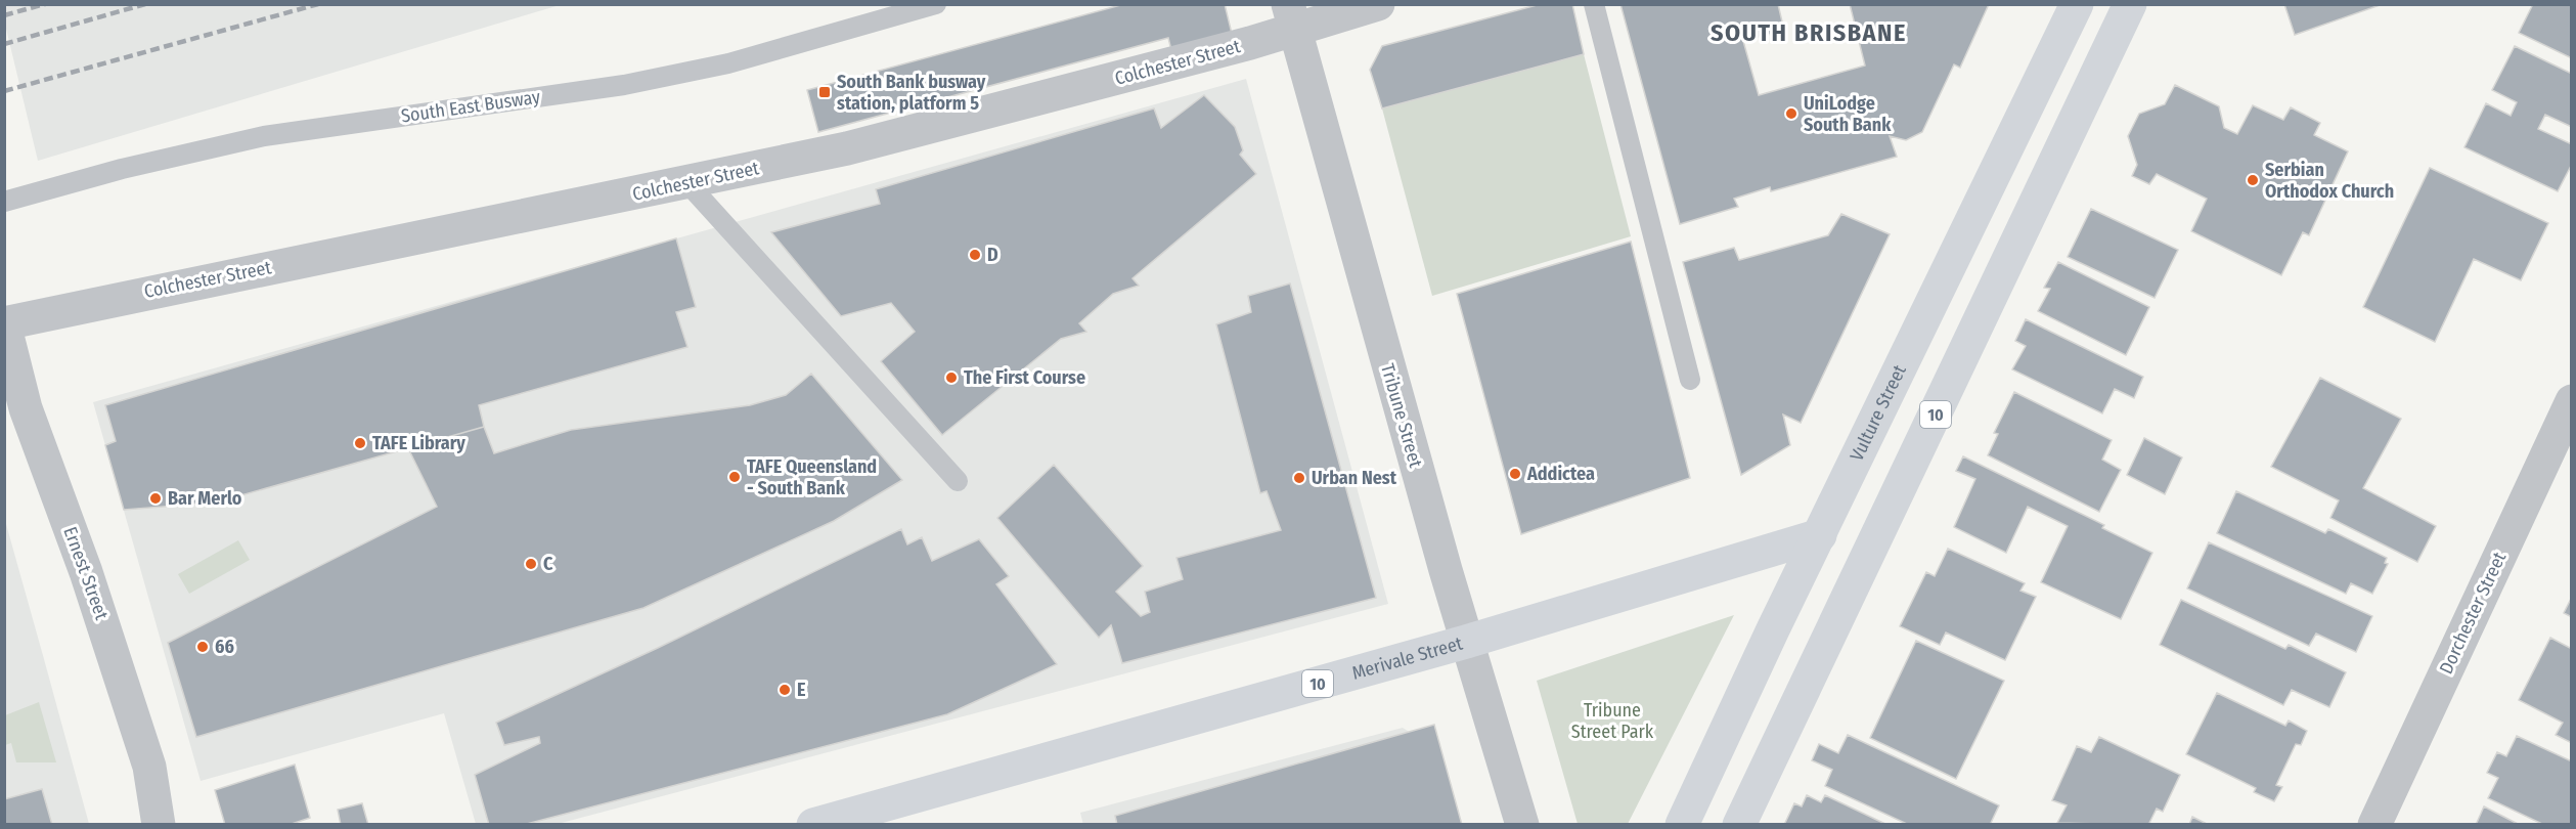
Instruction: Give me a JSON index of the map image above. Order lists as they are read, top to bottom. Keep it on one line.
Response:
{"streets":{"main road":["Vulture Street","10","Merivale Street"],"street":["Colchester Street","Tribune Street","Ernest Street","Dorchester Street"],"lane":["South East Busway"]},"crossings":[["Colchester Street","Tribune Street"],["Colchester Street","Ernest Street"],["Vulture Street","Merivale Street"],["Tribune Street","Merivale Street"]],"districts":["SOUTH BRISBANE"],"parks":["Tribune Street Park"],"places":{"transit":["South Bank busway station, platform 5"],"other":["UniLodge South Bank","Serbian Orthodox Church","D","The First Course","TAFE Library","Addictea","TAFE Queensland - South Bank","Urban Nest","Bar Merlo","C","66","E"]}}
